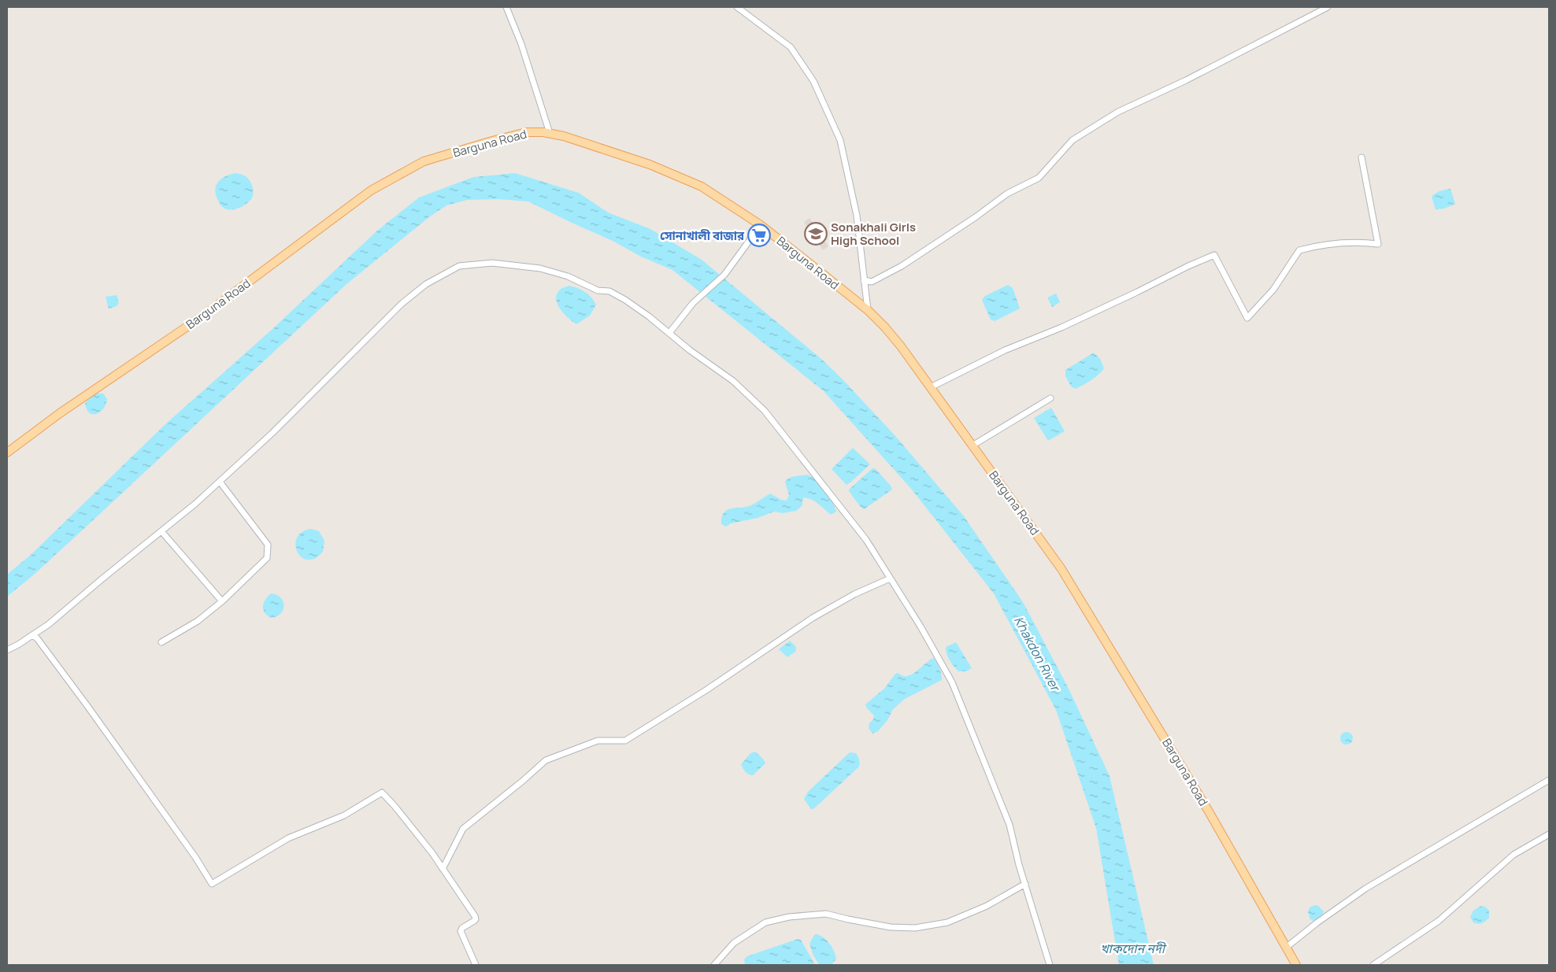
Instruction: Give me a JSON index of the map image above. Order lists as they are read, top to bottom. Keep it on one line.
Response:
{"streets":{"main road":["Barguna Road"]},"water":["Khakdon River","খাকদোন নদী"],"places":{"school or university":["Sonakhali Girls High School"],"supermarket":["সোনাখালী বাজার"]}}
